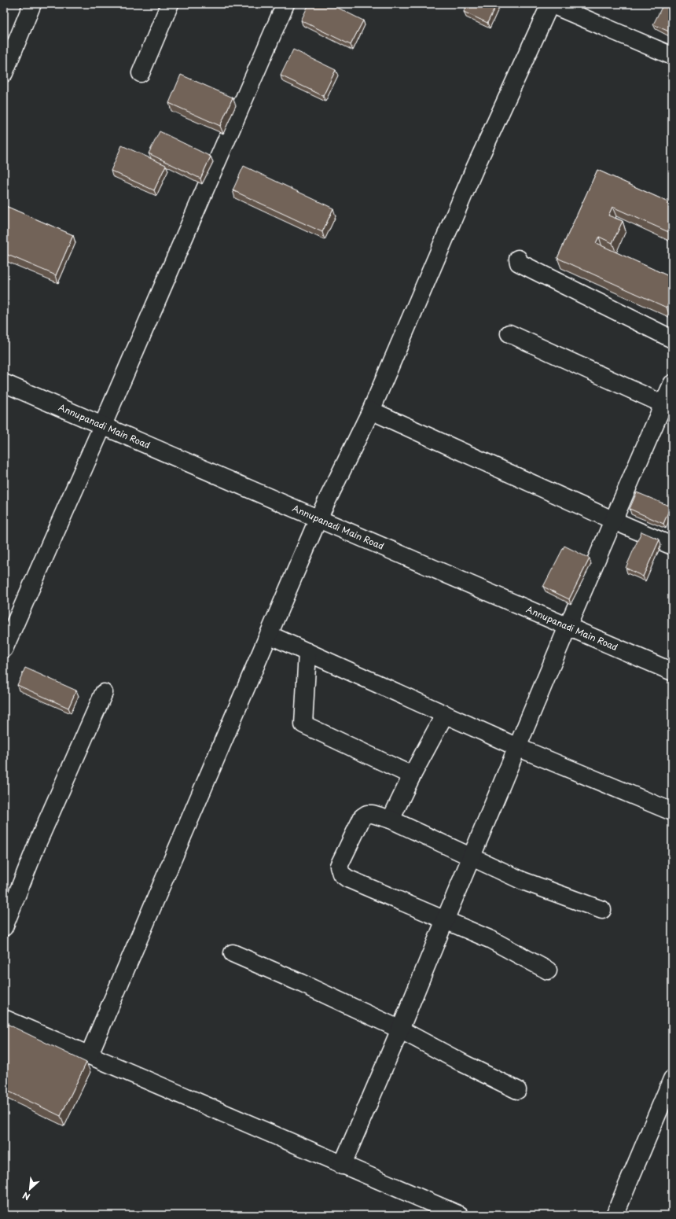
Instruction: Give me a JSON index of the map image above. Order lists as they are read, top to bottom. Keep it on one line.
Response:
{"streets":{"street":["Annupanadi Main Road"]},"north":"bottom left"}
